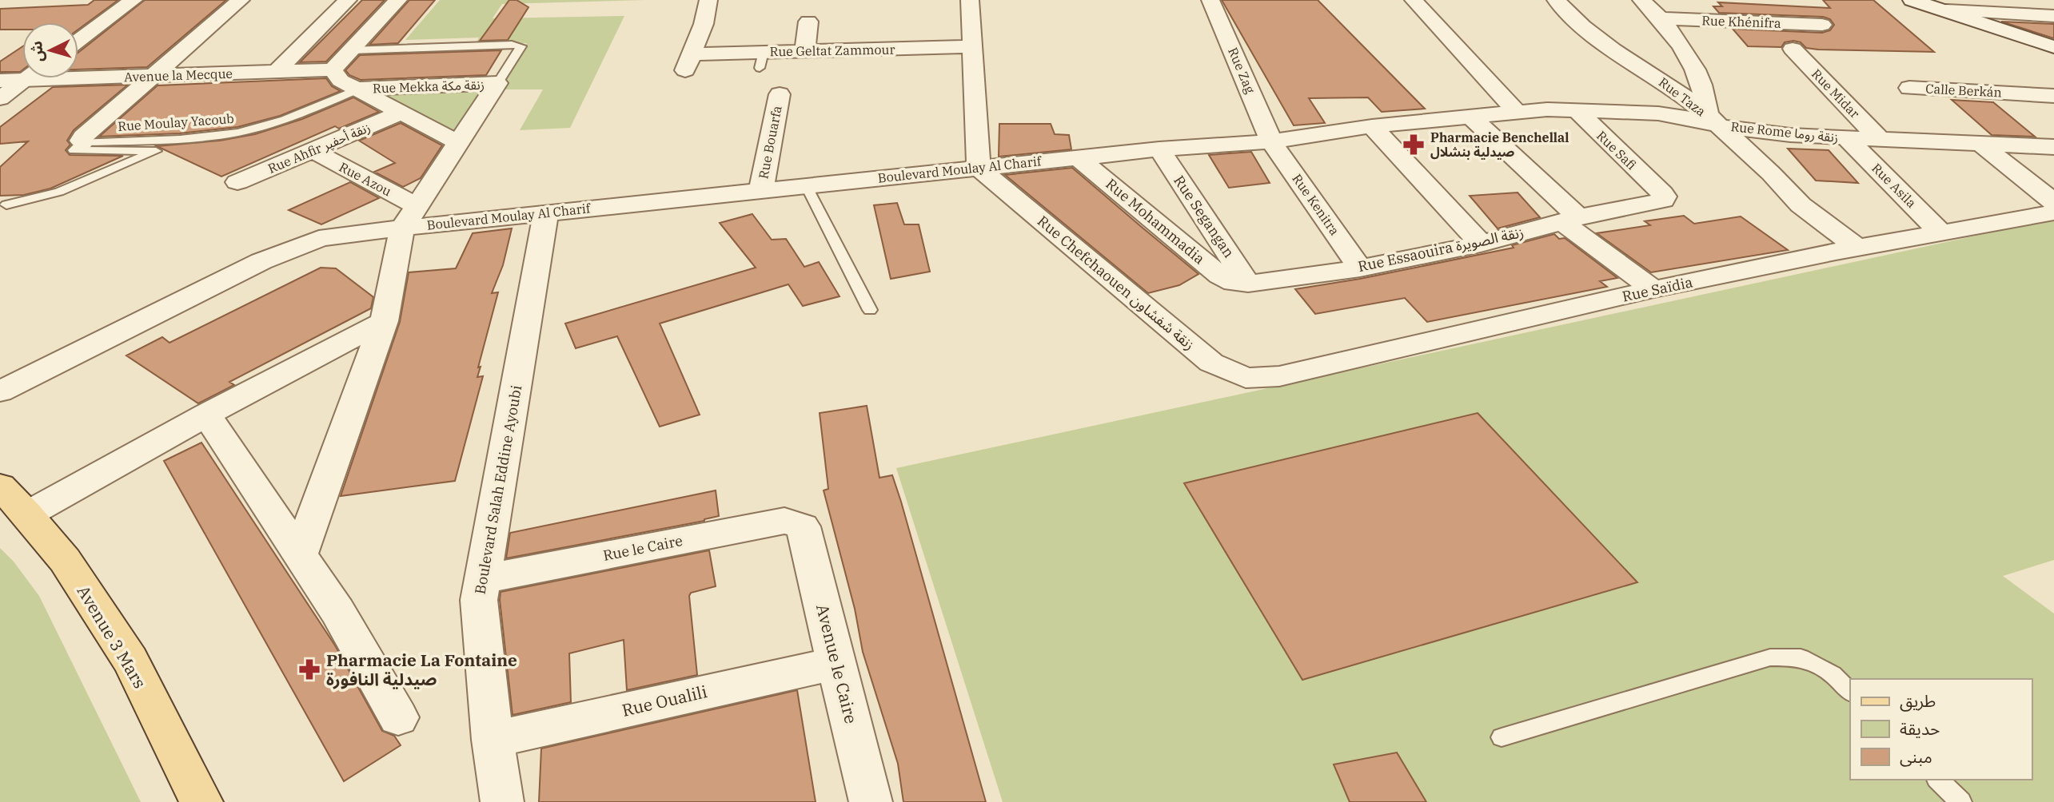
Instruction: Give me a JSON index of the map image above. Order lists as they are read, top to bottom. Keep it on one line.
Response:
{"streets":{"main road":["Avenue 3 Mars"],"street":["Rue Khénifra","Rue Geltat Zammour","Rue Zag","Avenue la Mecque","Rue Mekka زنقة مكة","Calle Berkán","Rue Midar","Rue Taza","Rue Rome زنقة روما","Rue Bouarfa","Rue Ahfir زنقة أحفير","Rue Safi","Boulevard Moulay Al Charif","Rue Azou","Rue Asila","Rue Kenitra","Rue Segangan","Rue Mohammadia","Rue Essaouira زنقة الصويرة","Rue Chefchaouen زنقة شفشاون","Rue Saïdia","Boulevard Salah Eddine Ayoubi","Rue le Caire","Avenue le Caire","Rue Oualili"],"lane":["Rue Moulay Yacoub"]},"crossings":[["Rue Zag","Boulevard Moulay Al Charif"],["Rue Zag","Rue Kenitra"],["Avenue la Mecque","Rue Mekka زنقة مكة"],["Rue Mekka زنقة مكة","Rue Moulay Yacoub"],["Rue Mekka زنقة مكة","Rue Ahfir زنقة أحفير"],["Rue Midar","Rue Rome زنقة روما"],["Rue Taza","Rue Rome زنقة روما"],["Rue Taza","Rue Saïdia"],["Rue Rome زنقة روما","Rue Safi"],["Rue Rome زنقة روما","Boulevard Moulay Al Charif"],["Rue Rome زنقة روما","Rue Asila"],["Rue Bouarfa","Boulevard Moulay Al Charif"],["Rue Ahfir زنقة أحفير","Rue Azou"],["Rue Safi","Rue Essaouira زنقة الصويرة"],["Boulevard Moulay Al Charif","Rue Azou"],["Boulevard Moulay Al Charif","Rue Kenitra"],["Boulevard Moulay Al Charif","Rue Segangan"],["Boulevard Moulay Al Charif","Rue Mohammadia"],["Boulevard Moulay Al Charif","Rue Chefchaouen زنقة شفشاون"],["Boulevard Moulay Al Charif","Boulevard Salah Eddine Ayoubi"],["Rue Asila","Rue Saïdia"],["Rue Kenitra","Rue Essaouira زنقة الصويرة"],["Rue Segangan","Rue Mohammadia"],["Rue Segangan","Rue Essaouira زنقة الصويرة"],["Rue Mohammadia","Rue Essaouira زنقة الصويرة"],["Rue Chefchaouen زنقة شفشاون","Rue Saïdia"],["Boulevard Salah Eddine Ayoubi","Rue le Caire"],["Boulevard Salah Eddine Ayoubi","Rue Oualili"],["Rue le Caire","Avenue le Caire"],["Avenue le Caire","Rue Oualili"]],"places":{"pharmacy":["Pharmacie Benchellal صيدلية بنشلال","Pharmacie La Fontaine صيدلية النافورة"]},"legend":["طريق","حديقة","مبنى"],"north":"left"}
